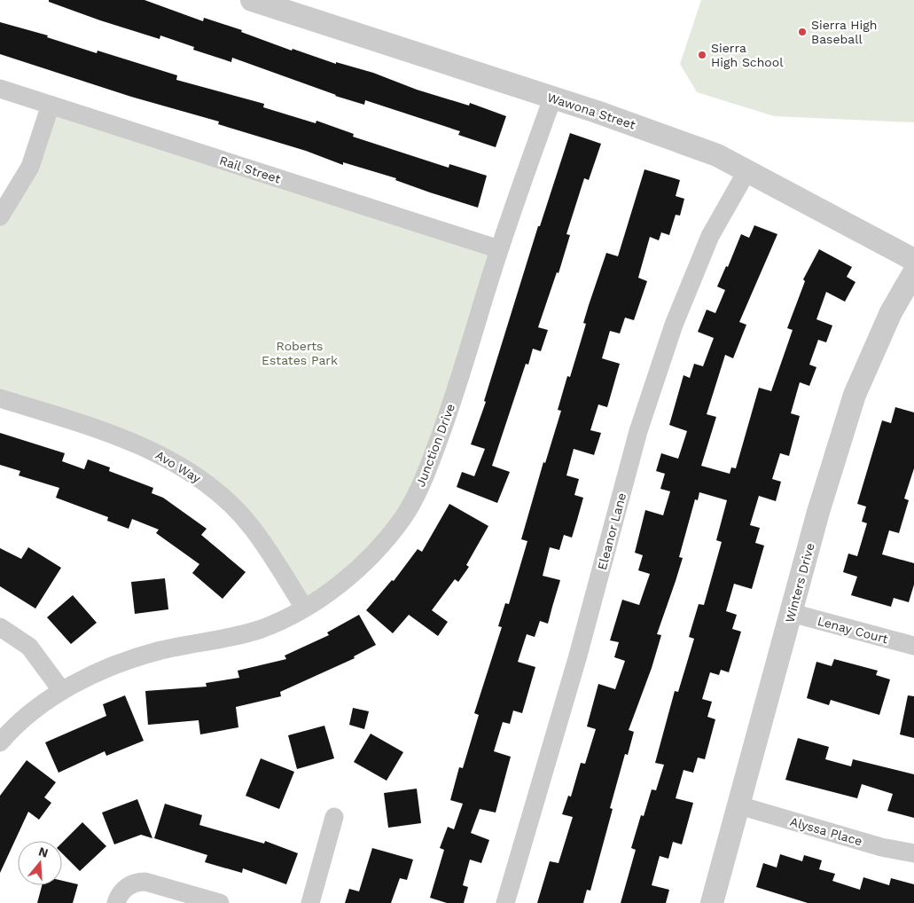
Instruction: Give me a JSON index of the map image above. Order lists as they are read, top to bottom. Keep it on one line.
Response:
{"streets":{"street":["Wawona Street","Rail Street","Junction Drive","Avo Way","Eleanor Lane","Winters Drive","Lenay Court","Alyssa Place"]},"crossings":[["Wawona Street","Junction Drive"],["Wawona Street","Eleanor Lane"],["Rail Street","Junction Drive"],["Junction Drive","Avo Way"],["Winters Drive","Lenay Court"],["Winters Drive","Alyssa Place"]],"parks":["Roberts Estates Park"],"places":["Sierra High Baseball","Sierra High School"],"north":"top"}
